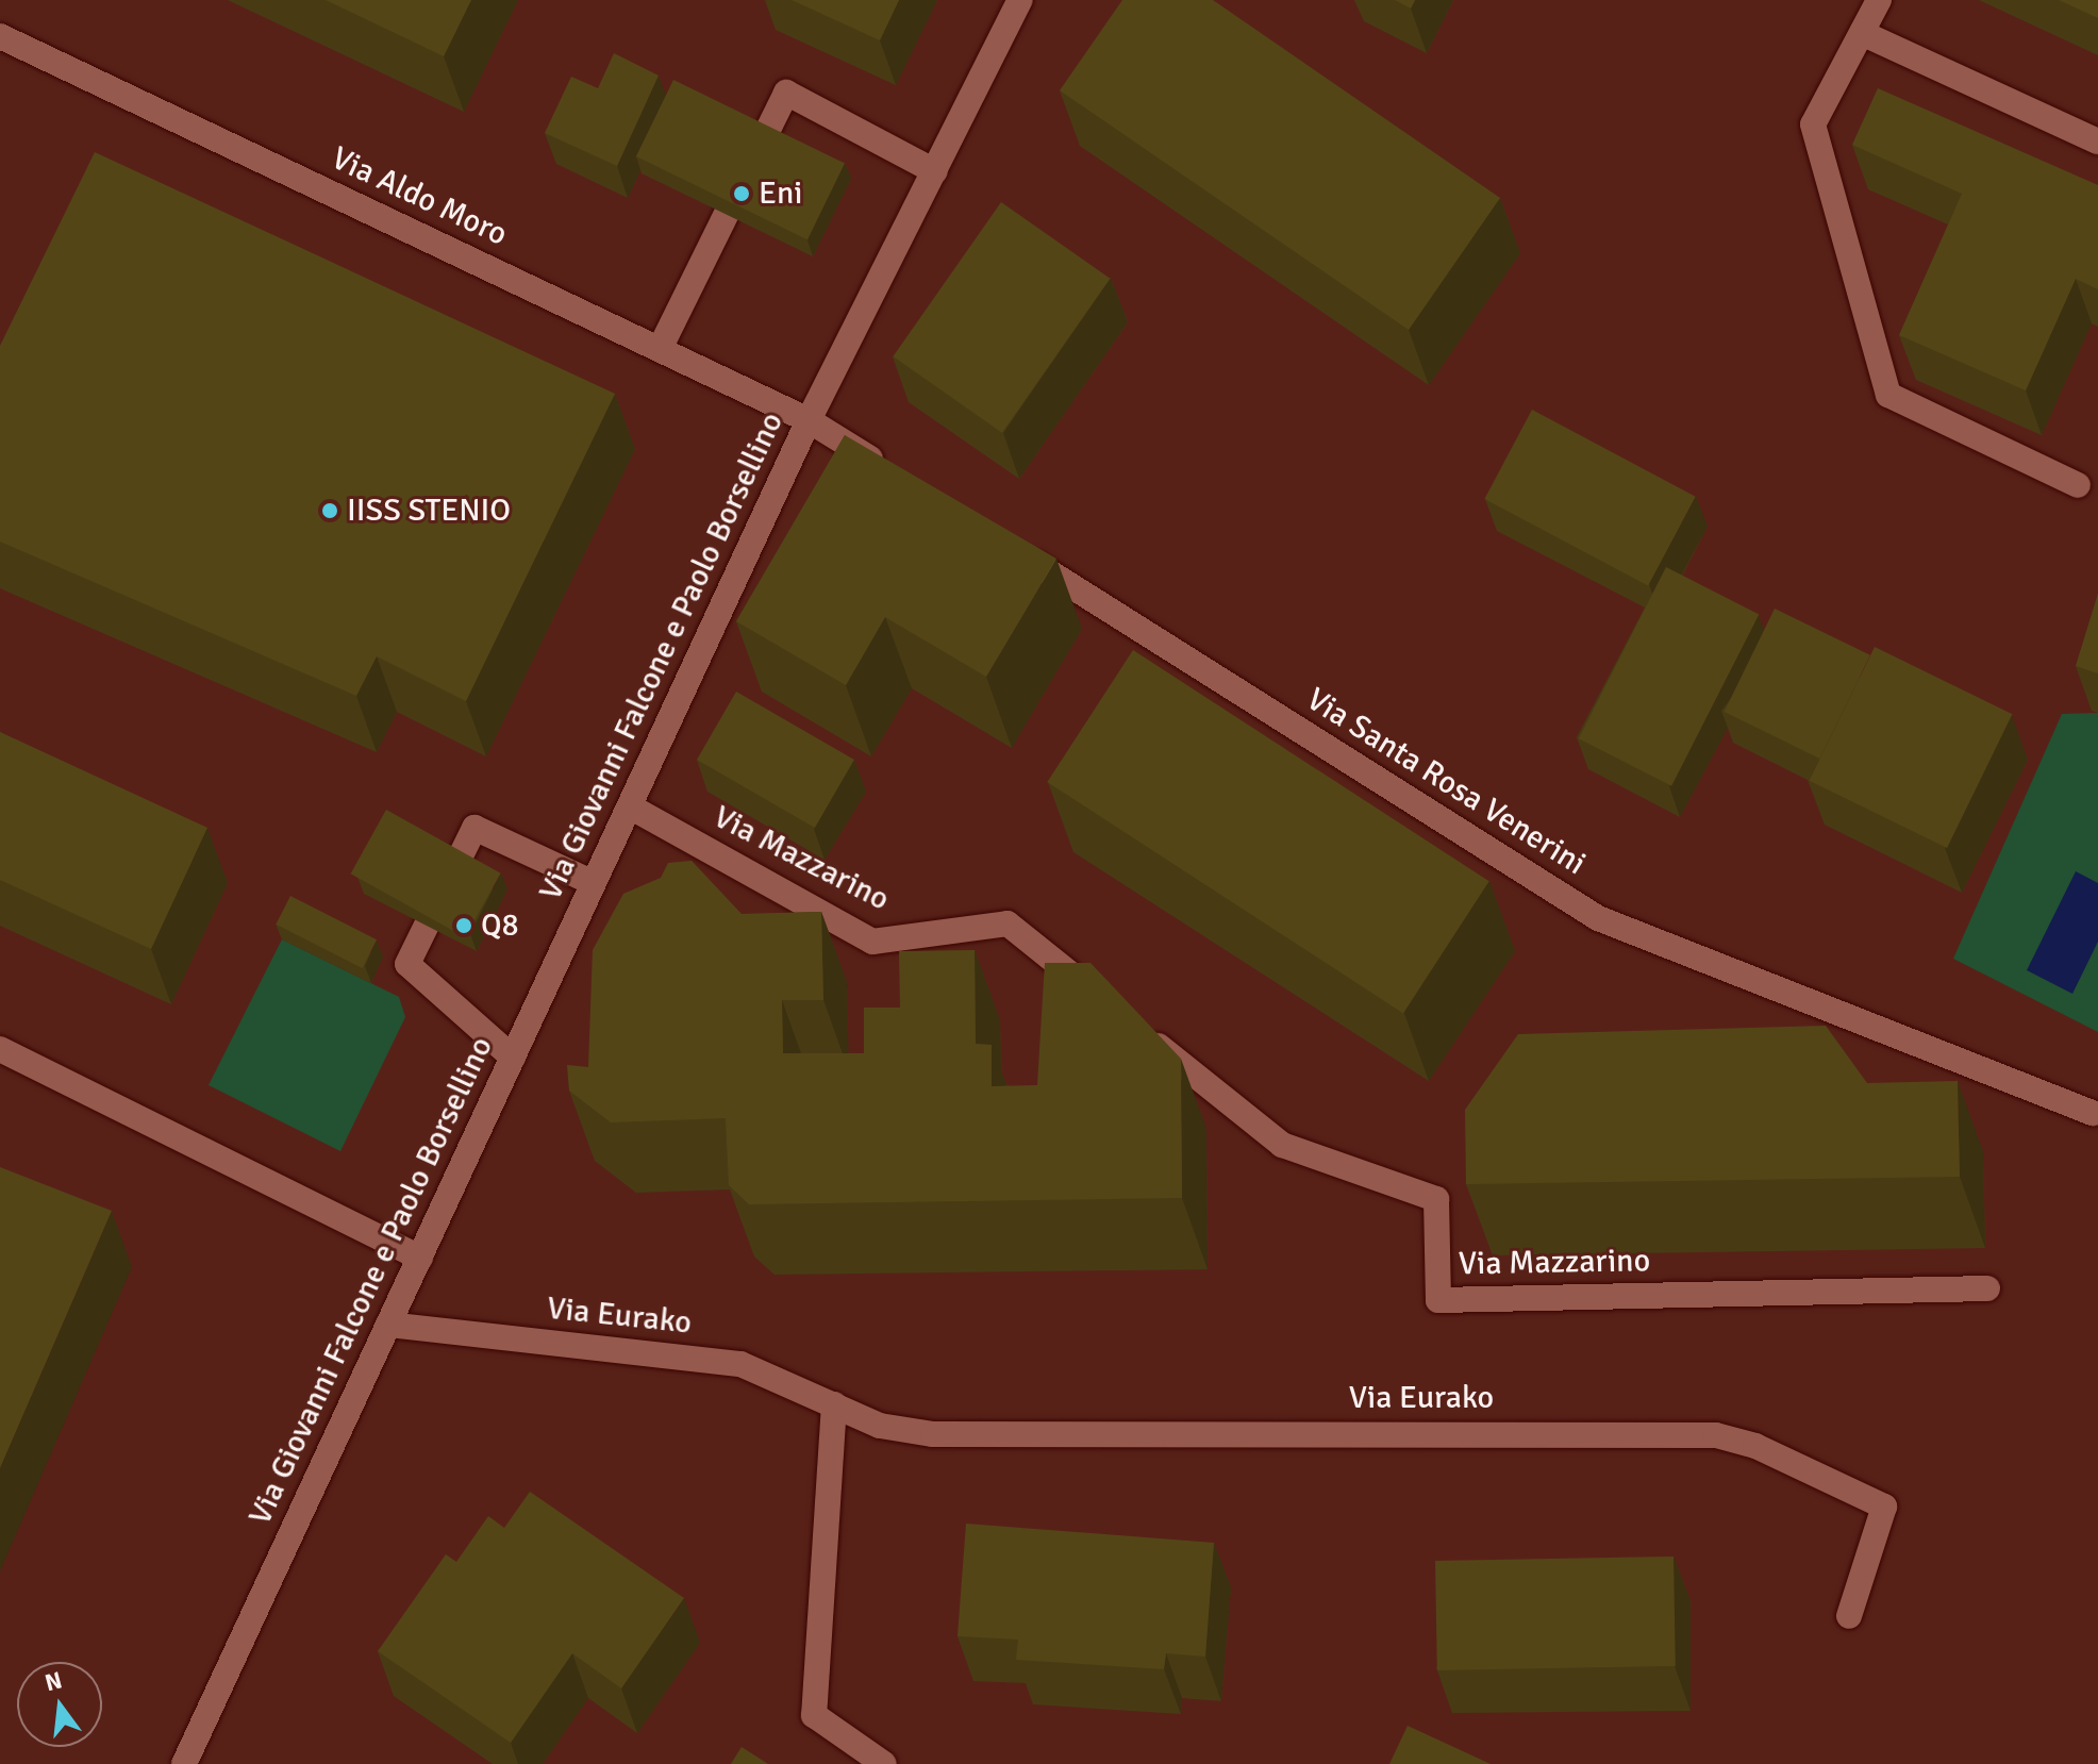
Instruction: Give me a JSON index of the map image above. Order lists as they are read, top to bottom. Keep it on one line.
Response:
{"streets":{"street":["Via Aldo Moro","Via Giovanni Falcone e Paolo Borsellino","Via Santa Rosa Venerini","Via Mazzarino","Via Eurako"]},"crossings":[["Via Aldo Moro","Via Giovanni Falcone e Paolo Borsellino"],["Via Giovanni Falcone e Paolo Borsellino","Via Mazzarino"],["Via Giovanni Falcone e Paolo Borsellino","Via Eurako"]],"places":["Eni","IISS STENIO","Q8"],"north":"top"}
